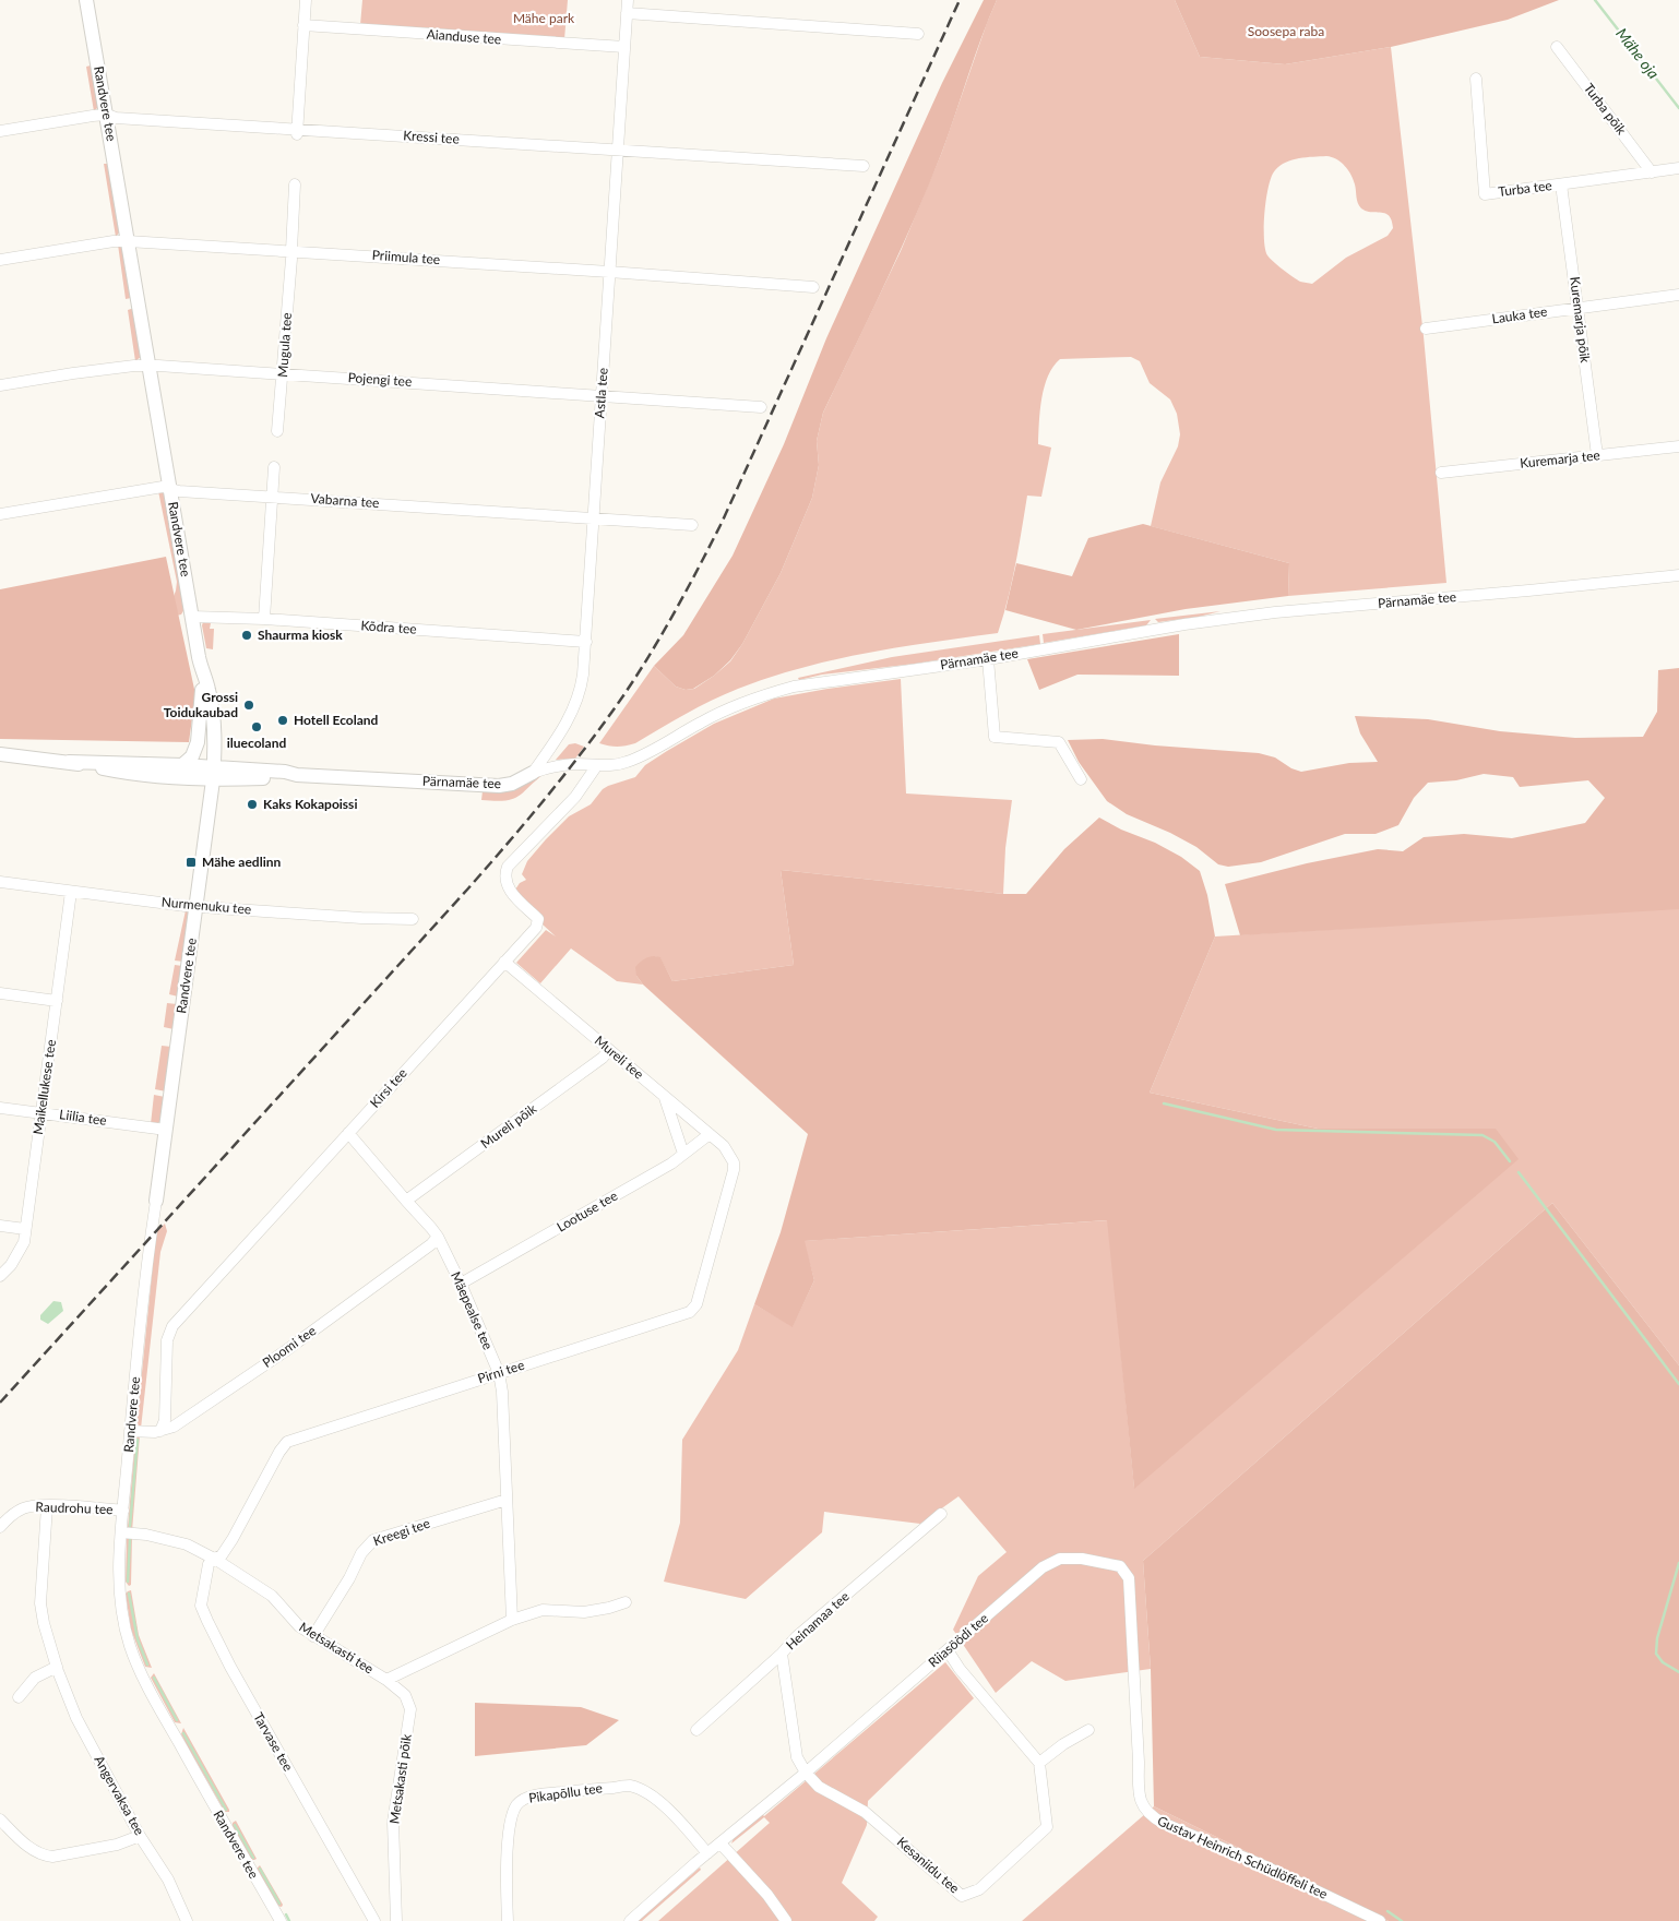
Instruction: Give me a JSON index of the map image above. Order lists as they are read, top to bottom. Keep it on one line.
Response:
{"streets":{"main road":["Randvere tee","Pärnamäe tee"],"street":["Aianduse tee","Turba põik","Kressi tee","Turba tee","Priimula tee","Lauka tee","Kuremarja põik","Mugula tee","Pojengi tee","Astla tee","Kuremarja tee","Vabarna tee","Kõdra tee","Nurmenuku tee","Mureli tee","Maikellukese tee","Kirsi tee","Liilia tee","Mureli põik","Lootuse tee","Mäepealse tee","Ploomi tee","Pirni tee","Raudrohu tee","Kreegi tee","Heinamaa tee","Riiasöödi tee","Metsakasti tee","Tarvase tee","Metsakasti põik","Pikapõllu tee","Angervaksa tee","Gustav Heinrich Schüdlöffeli tee","Kesaniidu tee"]},"crossings":[["Aianduse tee","Astla tee"],["Randvere tee","Kressi tee"],["Randvere tee","Priimula tee"],["Randvere tee","Pojengi tee"],["Randvere tee","Vabarna tee"],["Randvere tee","Pärnamäe tee"],["Randvere tee","Kõdra tee"],["Randvere tee","Nurmenuku tee"],["Randvere tee","Liilia tee"],["Randvere tee","Ploomi tee"],["Randvere tee","Raudrohu tee"],["Randvere tee","Metsakasti tee"],["Turba põik","Turba tee"],["Kressi tee","Astla tee"],["Turba tee","Kuremarja põik"],["Priimula tee","Mugula tee"],["Priimula tee","Astla tee"],["Lauka tee","Kuremarja põik"],["Kuremarja põik","Kuremarja tee"],["Mugula tee","Pojengi tee"],["Pojengi tee","Astla tee"],["Astla tee","Vabarna tee"],["Astla tee","Pärnamäe tee"],["Astla tee","Kõdra tee"],["Pärnamäe tee","Kirsi tee"],["Nurmenuku tee","Maikellukese tee"],["Mureli tee","Kirsi tee"],["Mureli tee","Mureli põik"],["Mureli tee","Lootuse tee"],["Mureli tee","Pirni tee"],["Maikellukese tee","Liilia tee"],["Kirsi tee","Mäepealse tee"],["Kirsi tee","Ploomi tee"],["Mureli põik","Mäepealse tee"],["Lootuse tee","Mäepealse tee"],["Mäepealse tee","Ploomi tee"],["Mäepealse tee","Pirni tee"],["Mäepealse tee","Kreegi tee"],["Mäepealse tee","Metsakasti tee"],["Pirni tee","Metsakasti tee"],["Pirni tee","Tarvase tee"],["Raudrohu tee","Angervaksa tee"],["Kreegi tee","Metsakasti tee"],["Riiasöödi tee","Pikapõllu tee"],["Riiasöödi tee","Gustav Heinrich Schüdlöffeli tee"],["Riiasöödi tee","Kesaniidu tee"],["Metsakasti tee","Tarvase tee"],["Metsakasti tee","Metsakasti põik"]],"water":["Mähe oja"],"parks":["Mähe park","Soosepa raba"],"places":{"other":["Shaurma kiosk","Grossi Toidukaubad","Hotell Ecoland","iluecoland","Kaks Kokapoissi"],"transit":["Mähe aedlinn"]}}
